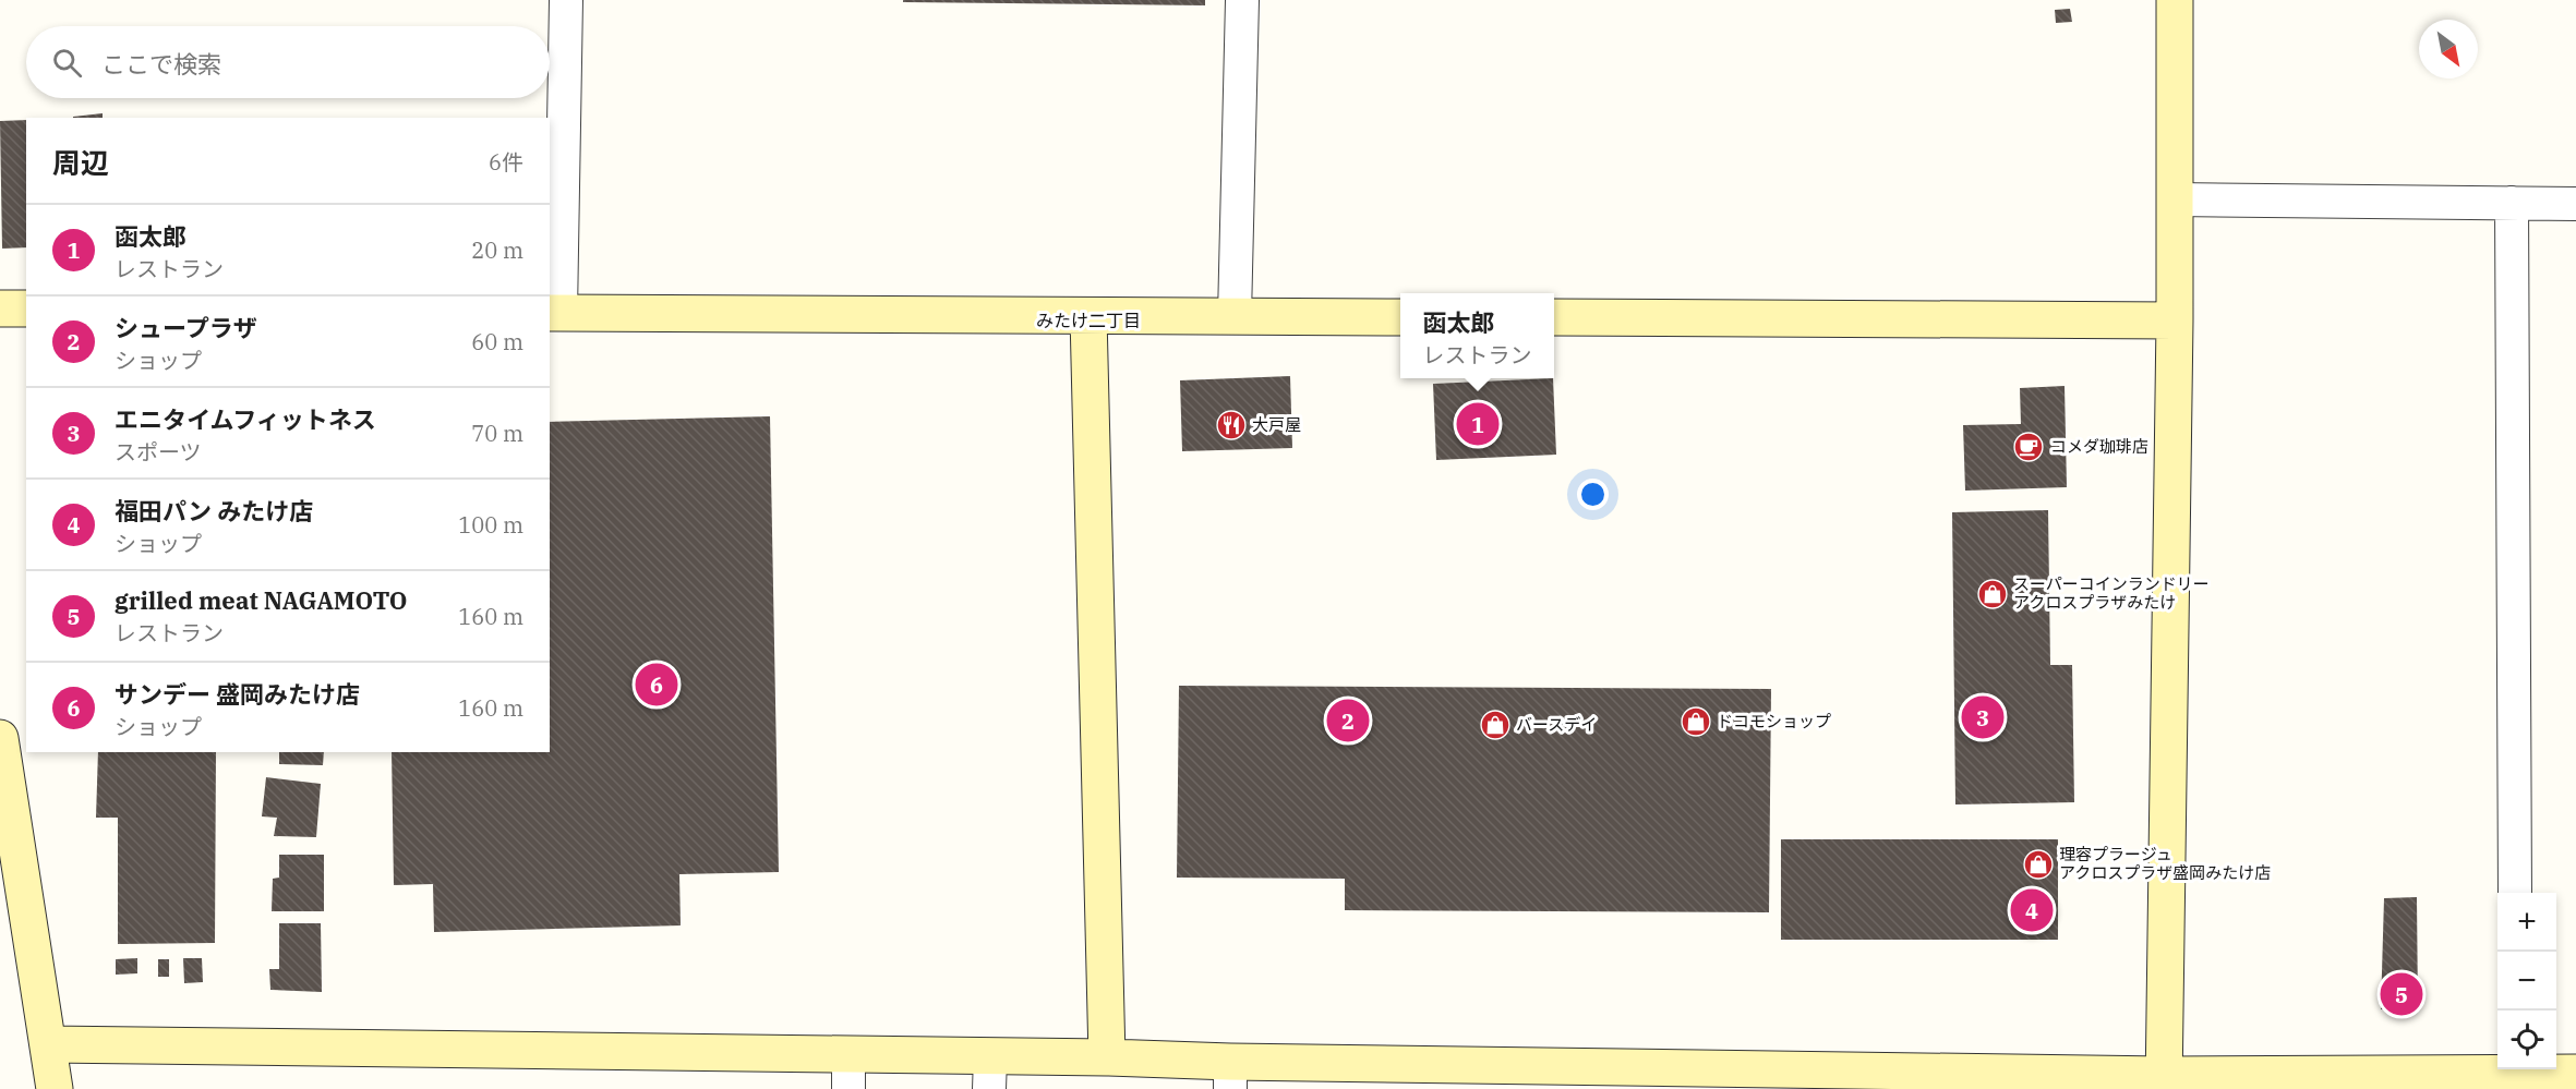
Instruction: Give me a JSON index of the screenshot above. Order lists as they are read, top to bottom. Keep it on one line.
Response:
{"districts":["みたけ二丁目"],"places":{"restaurant":["大戸屋"],"cafe":["コメダ珈琲店"],"shop":["スーパーコインランドリー アクロスプラザみたけ","ドコモショップ","バースデイ","理容プラージュ アクロスプラザ盛岡みたけ店"]},"north":"bottom right","page":{"search":"ここで検索","heading":["周辺","6件"],"list":[{"mark":"1","name":"函太郎","note":"レストラン","value":"20 m"},{"mark":"2","name":"シュープラザ","note":"ショップ","value":"60 m"},{"mark":"3","name":"エニタイムフィットネス","note":"スポーツ","value":"70 m"},{"mark":"4","name":"福田パン みたけ店","note":"ショップ","value":"100 m"},{"mark":"5","name":"grilled meat NAGAMOTO","note":"レストラン","value":"160 m"},{"mark":"6","name":"サンデー 盛岡みたけ店","note":"ショップ","value":"160 m"}],"popup":["函太郎","レストラン"],"pins":["1","6","3","2","4","5"],"map_buttons":["+","−"]}}
